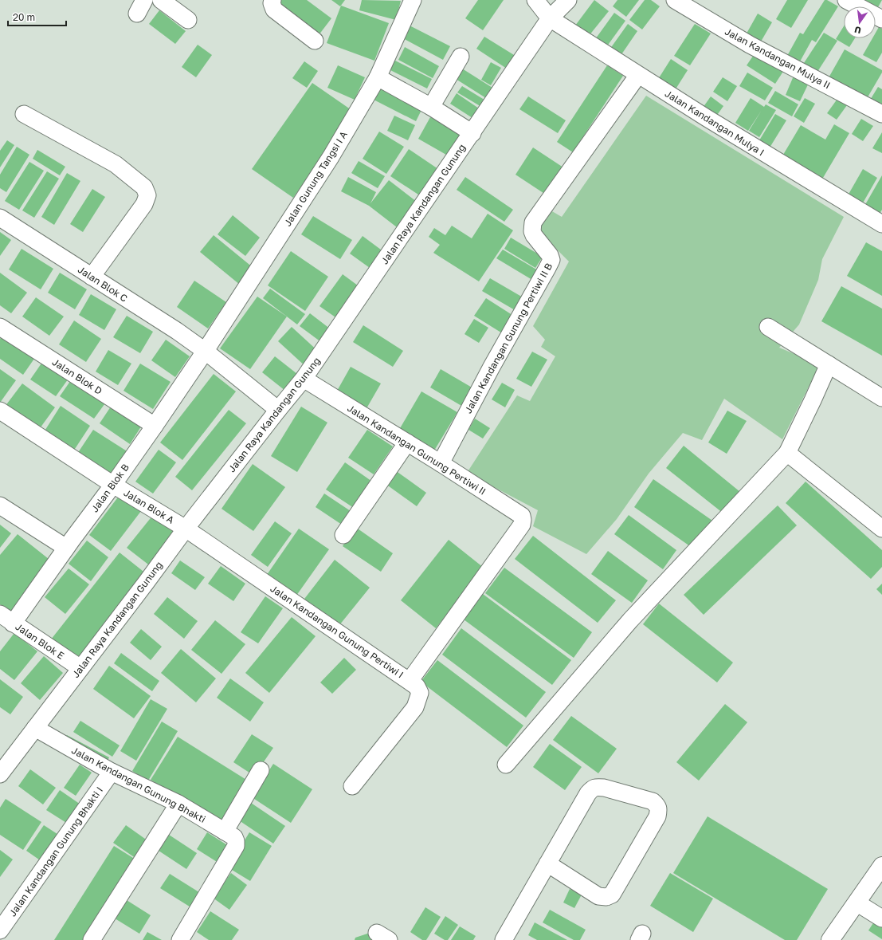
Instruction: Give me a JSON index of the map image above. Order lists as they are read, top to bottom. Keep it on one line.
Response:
{"streets":{"street":["Jalan Kandangan Mulya II","Jalan Kandangan Mulya I","Jalan Gunung Tangsi I A","Jalan Raya Kandangan Gunung","Jalan Blok C","Jalan Kandangan Gunung Pertiwi II B","Jalan Blok D","Jalan Kandangan Gunung Pertiwi II","Jalan Blok B","Jalan Blok A","Jalan Kandangan Gunung Pertiwi I","Jalan Blok E","Jalan Kandangan Gunung Bhakti","Jalan Kandangan Gunung Bhakti I"]},"crossings":[["Jalan Kandangan Mulya I","Jalan Raya Kandangan Gunung"],["Jalan Kandangan Mulya I","Jalan Kandangan Gunung Pertiwi II B"],["Jalan Gunung Tangsi I A","Jalan Blok C"],["Jalan Gunung Tangsi I A","Jalan Blok B"],["Jalan Raya Kandangan Gunung","Jalan Blok C"],["Jalan Raya Kandangan Gunung","Jalan Kandangan Gunung Pertiwi II"],["Jalan Raya Kandangan Gunung","Jalan Blok A"],["Jalan Raya Kandangan Gunung","Jalan Kandangan Gunung Pertiwi I"],["Jalan Raya Kandangan Gunung","Jalan Blok E"],["Jalan Raya Kandangan Gunung","Jalan Kandangan Gunung Bhakti"],["Jalan Blok C","Jalan Blok B"],["Jalan Kandangan Gunung Pertiwi II B","Jalan Kandangan Gunung Pertiwi II"],["Jalan Blok D","Jalan Blok B"],["Jalan Kandangan Gunung Pertiwi II","Jalan Kandangan Gunung Pertiwi I"],["Jalan Blok B","Jalan Blok A"],["Jalan Blok B","Jalan Blok E"],["Jalan Blok A","Jalan Kandangan Gunung Pertiwi I"],["Jalan Kandangan Gunung Bhakti","Jalan Kandangan Gunung Bhakti I"]],"scale_bar":"20 m","north":"bottom"}
